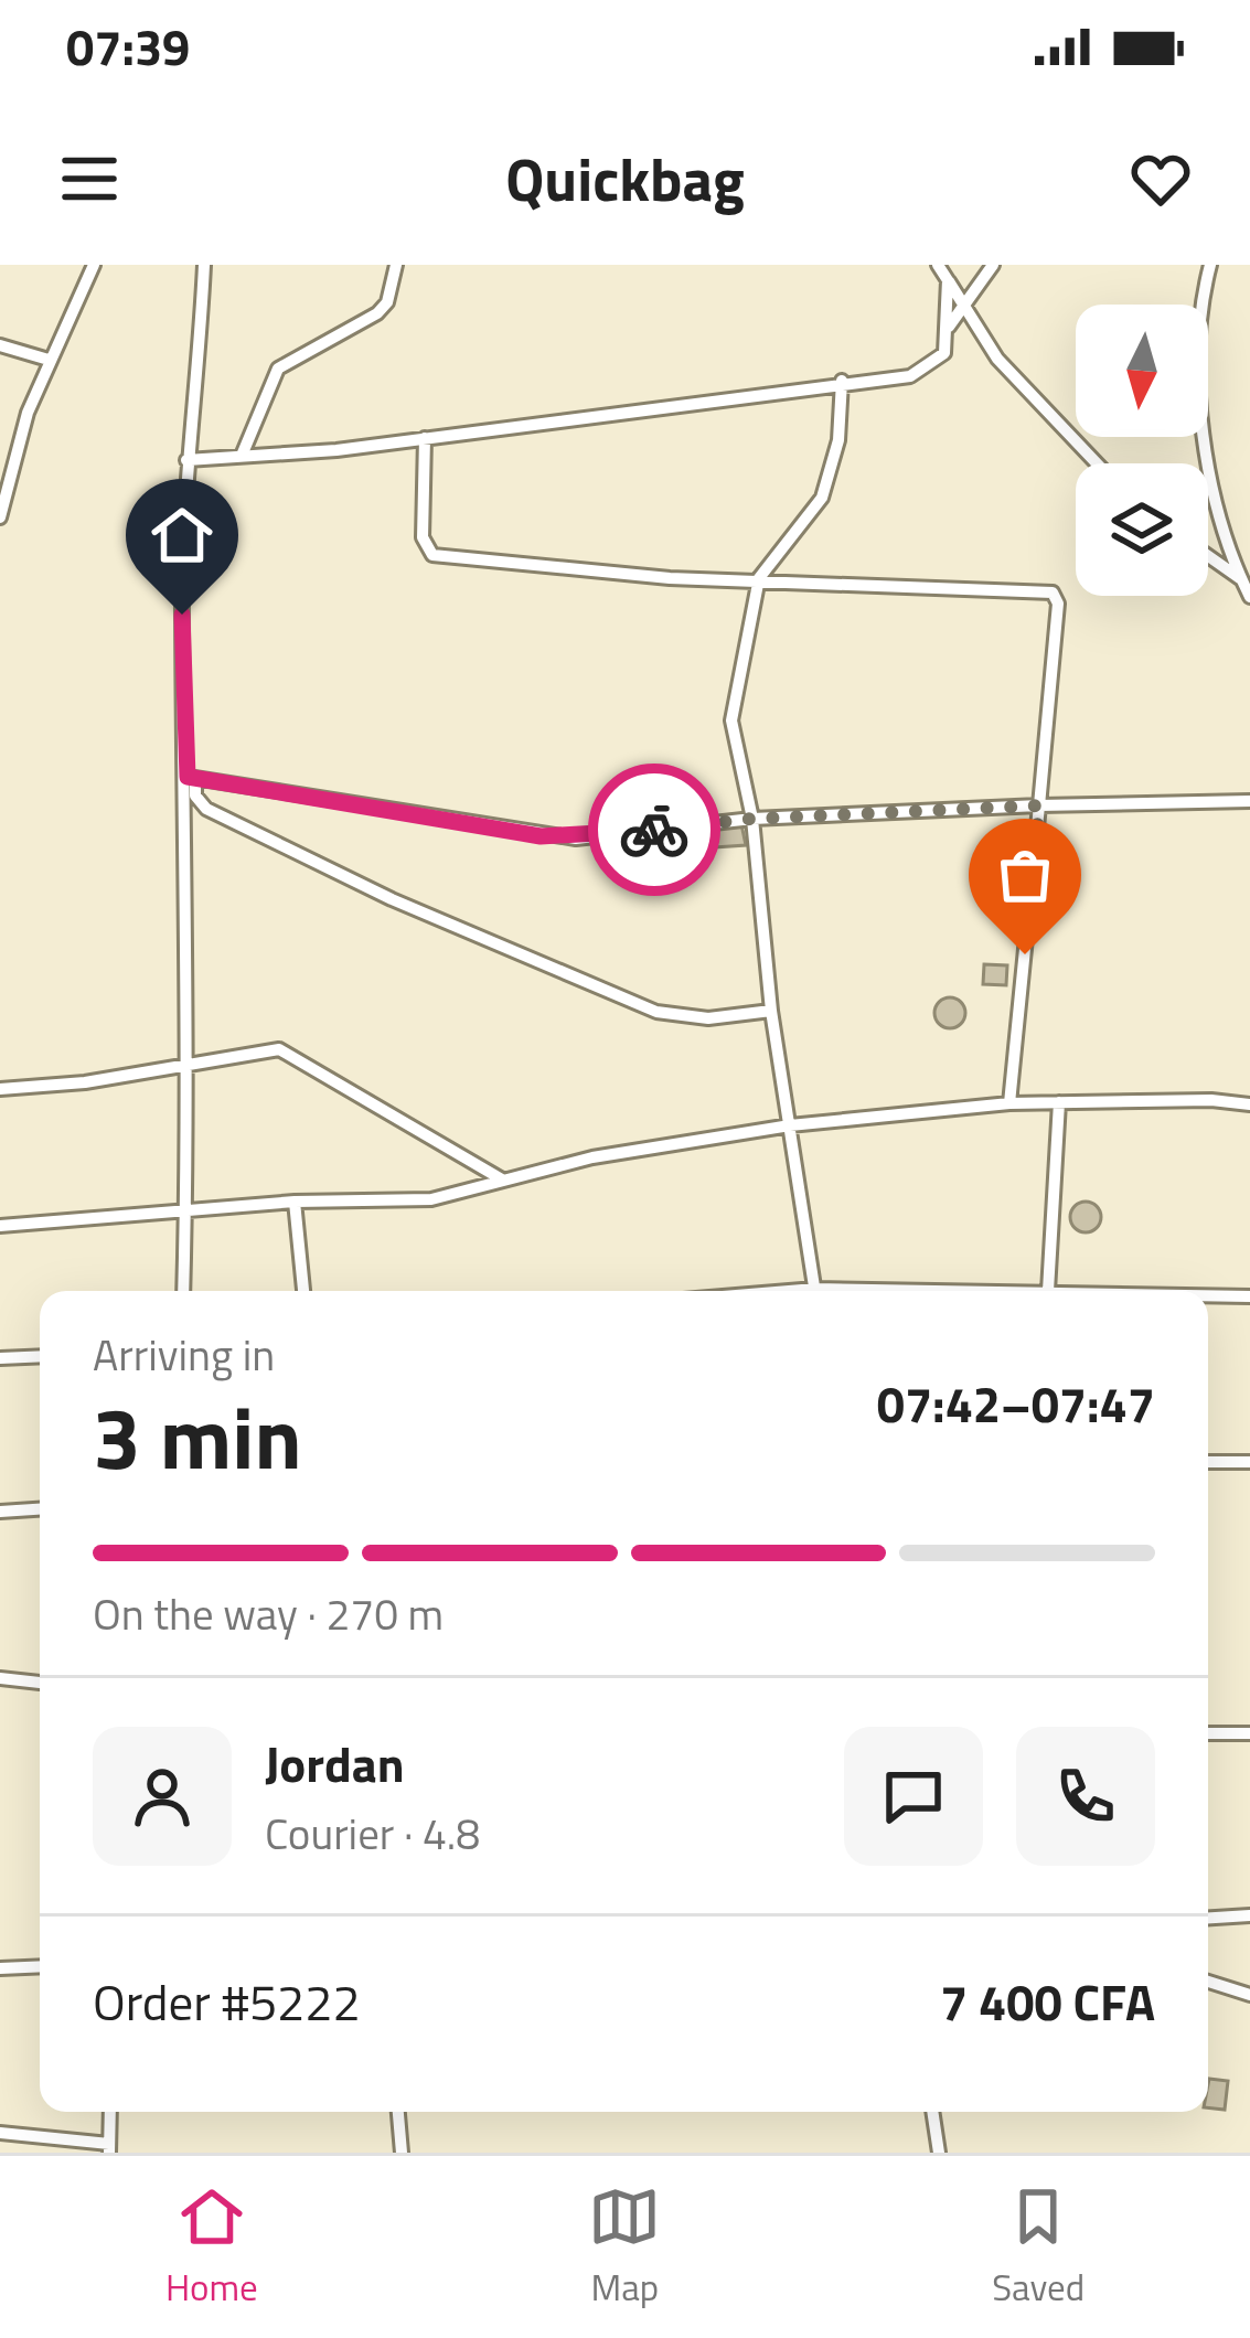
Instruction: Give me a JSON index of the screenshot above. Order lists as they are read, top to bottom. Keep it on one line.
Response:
{"north":"bottom","page":{"status":"07:39","header":"Quickbag","heading":["3 min","Arriving in","07:42–07:47"],"panel":["Jordan","Courier · 4.8","Order #5222","7 400 CFA"],"bar":"On the way · 270 m","tabs":["Home","Map","Saved"]}}
